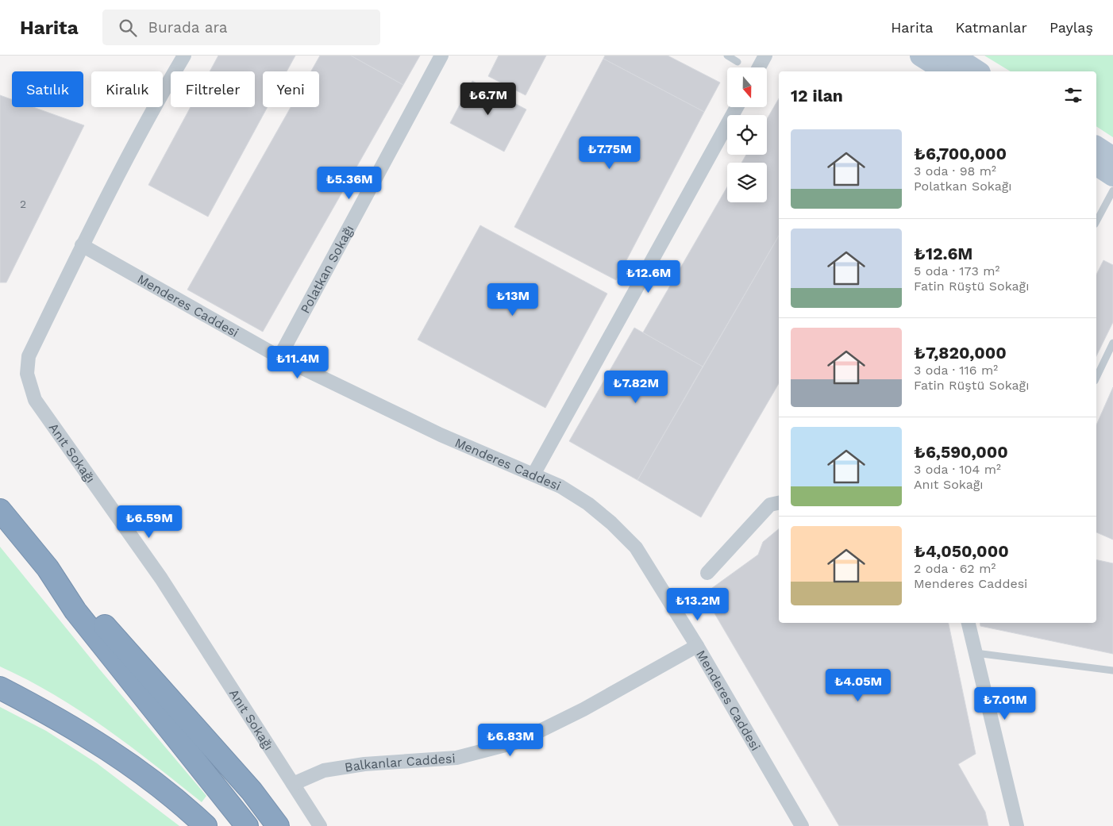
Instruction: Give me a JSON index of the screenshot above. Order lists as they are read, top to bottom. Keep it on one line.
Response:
{"streets":{"street":["Polatkan Sokağı","Menderes Caddesi","Anıt Sokağı","Balkanlar Caddesi"]},"crossings":[["Polatkan Sokağı","Menderes Caddesi"],["Menderes Caddesi","Anıt Sokağı"],["Menderes Caddesi","Balkanlar Caddesi"],["Anıt Sokağı","Balkanlar Caddesi"]],"house_numbers":["2"],"north":"bottom","page":{"header":"Harita","search":"Burada ara","nav":["Harita","Katmanlar","Paylaş"],"chip":["Satılık","Kiralık","Filtreler","Yeni"],"heading":"12 ilan","price":["₺6.7M","₺7.75M","₺5.36M","₺12.6M","₺13M","₺11.4M","₺7.82M","₺6.59M","₺13.2M","₺4.05M","₺7.01M","₺6.83M"],"list":[{"name":"₺6,700,000","note":"3 oda · 98 m² · Polatkan Sokağı"},{"name":"₺12.6M","note":"5 oda · 173 m² · Fatin Rüştü Sokağı"},{"name":"₺7,820,000","note":"3 oda · 116 m² · Fatin Rüştü Sokağı"},{"name":"₺6,590,000","note":"3 oda · 104 m² · Anıt Sokağı"},{"name":"₺4,050,000","note":"2 oda · 62 m² · Menderes Caddesi"}]}}
